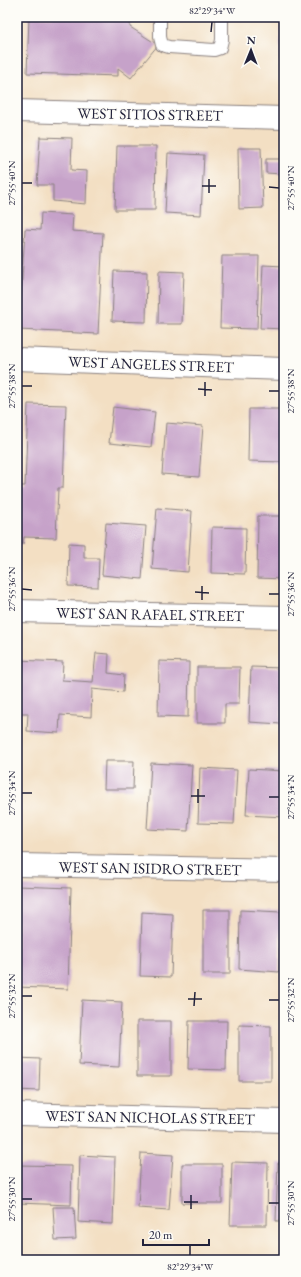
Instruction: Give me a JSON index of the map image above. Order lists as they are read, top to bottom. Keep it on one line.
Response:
{"streets":{"street":["WEST SITIOS STREET","WEST ANGELES STREET","WEST SAN RAFAEL STREET","WEST SAN ISIDRO STREET","WEST SAN NICHOLAS STREET"]},"scale_bar":"20 m","north":"top","coordinates":["82°29'34\"W","27°55'40\"N","27°55'38\"N","27°55'36\"N","27°55'34\"N","27°55'32\"N","27°55'30\"N"]}
